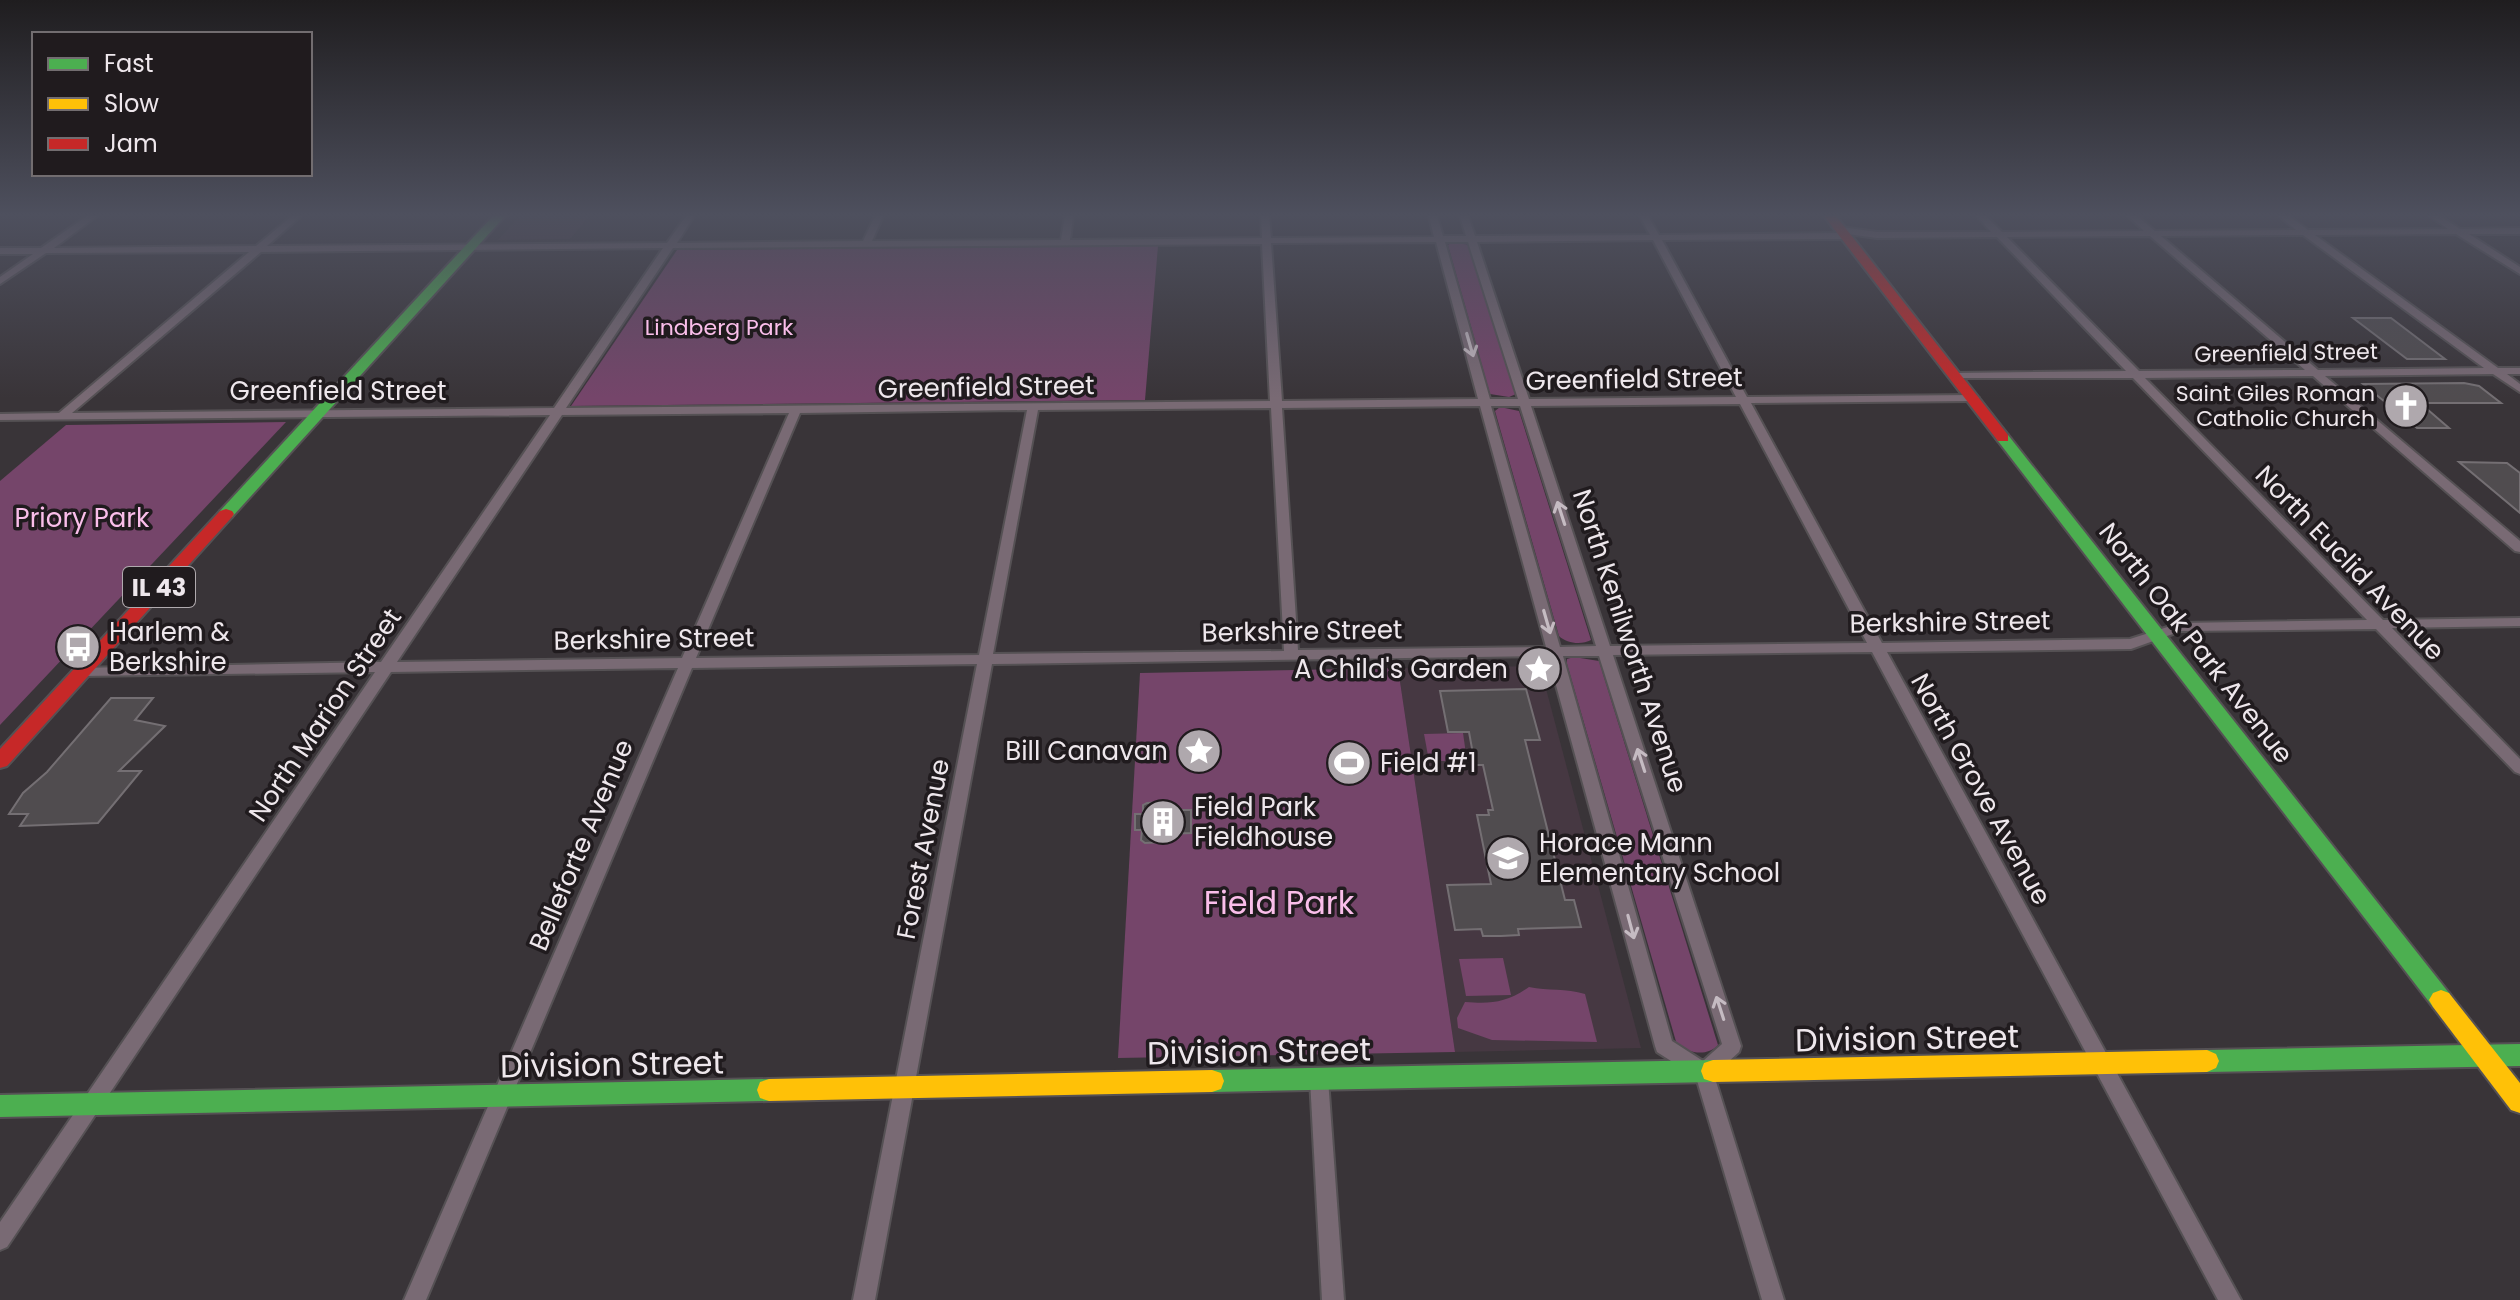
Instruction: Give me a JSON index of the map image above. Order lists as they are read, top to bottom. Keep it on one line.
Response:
{"streets":{"street":["Greenfield Street","North Euclid Avenue","IL 43","Berkshire Street","North Kenilworth Avenue","North Oak Park Avenue","North Marion Street","North Grove Avenue","Belleforte Avenue","Forest Avenue","Division Street"]},"crossings":[["Greenfield Street","North Euclid Avenue"],["Greenfield Street","IL 43"],["Greenfield Street","North Kenilworth Avenue"],["Greenfield Street","North Oak Park Avenue"],["Greenfield Street","North Marion Street"],["Greenfield Street","North Grove Avenue"],["Greenfield Street","Belleforte Avenue"],["Greenfield Street","Forest Avenue"],["North Euclid Avenue","Berkshire Street"],["IL 43","Berkshire Street"],["Berkshire Street","North Kenilworth Avenue"],["Berkshire Street","North Oak Park Avenue"],["Berkshire Street","North Marion Street"],["Berkshire Street","North Grove Avenue"],["Berkshire Street","Belleforte Avenue"],["Berkshire Street","Forest Avenue"],["North Kenilworth Avenue","Division Street"],["North Oak Park Avenue","Division Street"],["North Marion Street","Division Street"],["North Grove Avenue","Division Street"],["Belleforte Avenue","Division Street"],["Forest Avenue","Division Street"]],"parks":["Lindberg Park","Priory Park","Field Park"],"places":{"church":["Saint Giles Roman Catholic Church"],"bus stop":["Harlem & Berkshire"],"place":["A Child's Garden","Bill Canavan"],"sports":["Field #1"],"building":["Field Park Fieldhouse"],"school or university":["Horace Mann Elementary School"]},"legend":["Fast","Slow","Jam"]}
